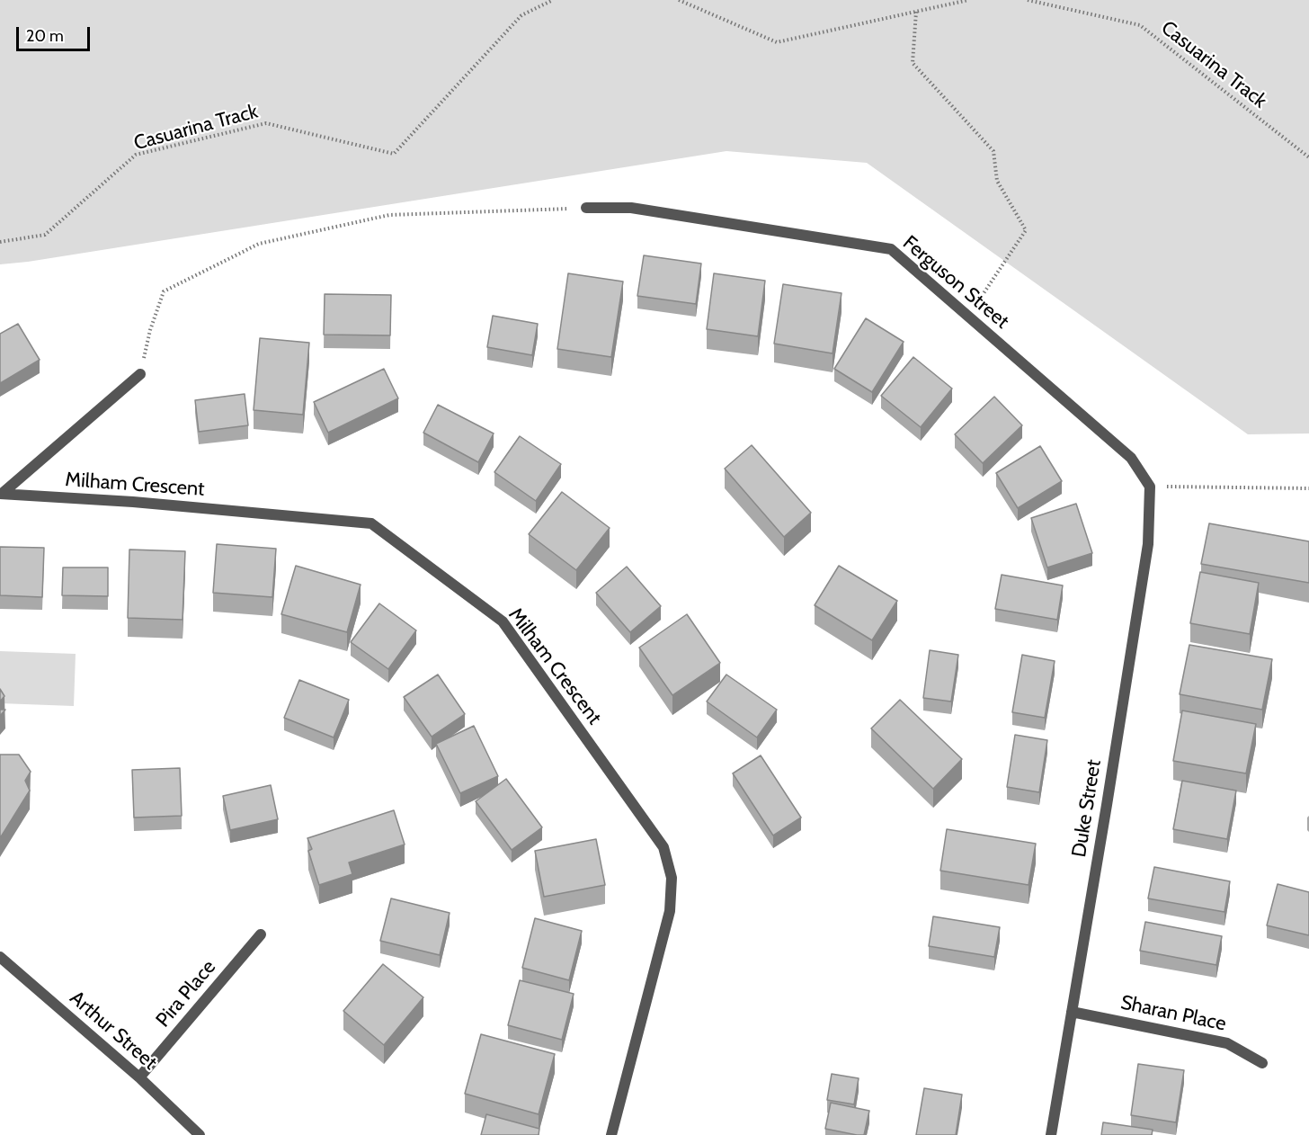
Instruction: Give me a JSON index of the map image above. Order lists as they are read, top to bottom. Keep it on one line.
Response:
{"streets":{"street":["Ferguson Street","Milham Crescent","Duke Street","Pira Place","Sharan Place","Arthur Street"],"path":["Casuarina Track"]},"crossings":[["Ferguson Street","Duke Street"],["Duke Street","Sharan Place"],["Pira Place","Arthur Street"]],"scale_bar":"20 m"}
